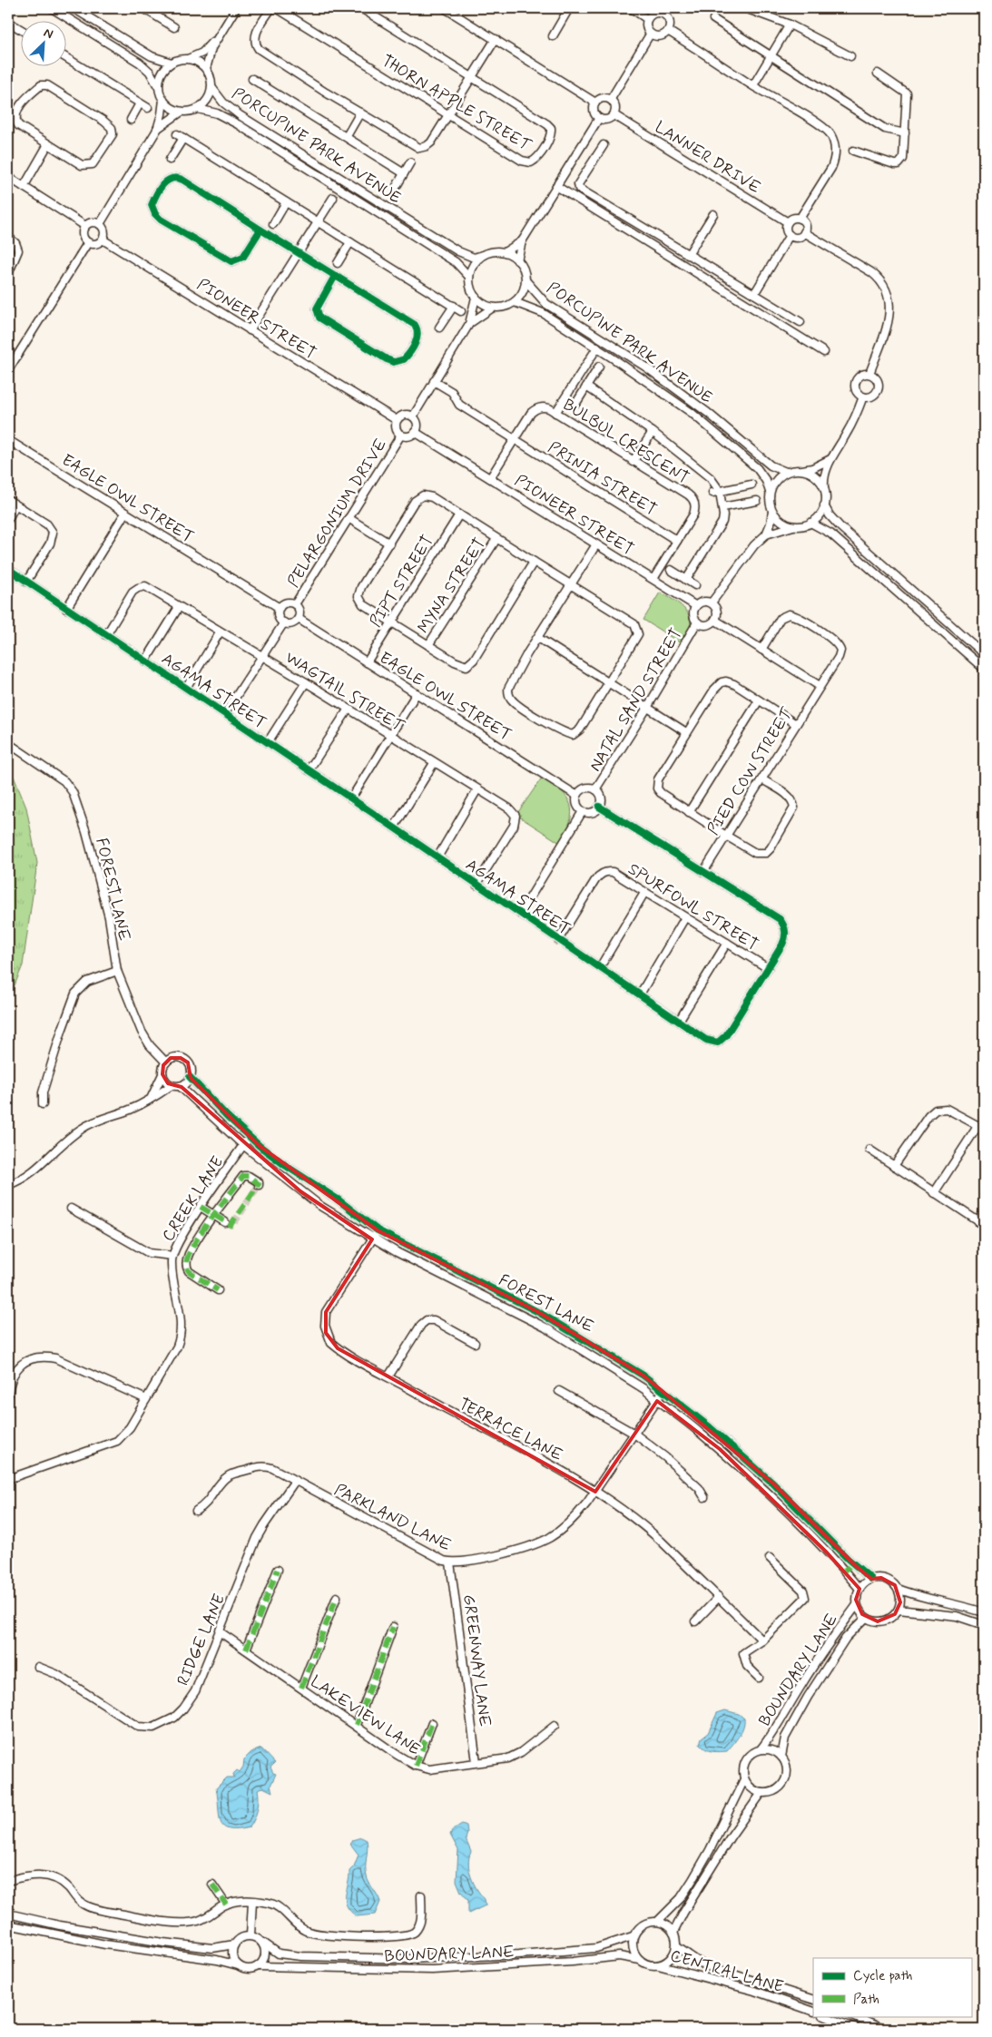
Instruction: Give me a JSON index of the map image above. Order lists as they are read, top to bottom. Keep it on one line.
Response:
{"streets":{"street":["THORN APPLE STREET","PORCUPINE PARK AVENUE","LANNER DRIVE","PIONEER STREET","BULBUL CRESCENT","PRINIA STREET","EAGLE OWL STREET","PELARGONIUM DRIVE","PIPT STREET","MYNA STREET","AGAMA STREET","WAGTAIL STREET","NATAL SAND STREET","PIED COW STREET","FOREST LANE","SPURFOWL STREET","CREEK LANE","TERRACE LANE","PARKLAND LANE","RIDGE LANE","GREENWAY LANE","BOUNDARY LANE","LAKEVIEW LANE","CENTRAL LANE"]},"crossings":[["PIONEER STREET","BULBUL CRESCENT"],["PIONEER STREET","PELARGONIUM DRIVE"],["PIONEER STREET","NATAL SAND STREET"],["BULBUL CRESCENT","PRINIA STREET"],["EAGLE OWL STREET","PELARGONIUM DRIVE"],["EAGLE OWL STREET","PIPT STREET"],["EAGLE OWL STREET","AGAMA STREET"],["EAGLE OWL STREET","NATAL SAND STREET"],["AGAMA STREET","WAGTAIL STREET"],["AGAMA STREET","NATAL SAND STREET"],["AGAMA STREET","PIED COW STREET"],["AGAMA STREET","SPURFOWL STREET"],["FOREST LANE","CREEK LANE"],["FOREST LANE","TERRACE LANE"],["FOREST LANE","PARKLAND LANE"],["FOREST LANE","BOUNDARY LANE"],["TERRACE LANE","PARKLAND LANE"],["PARKLAND LANE","RIDGE LANE"],["PARKLAND LANE","GREENWAY LANE"],["RIDGE LANE","LAKEVIEW LANE"],["GREENWAY LANE","LAKEVIEW LANE"],["BOUNDARY LANE","CENTRAL LANE"]],"legend":["Cycle path","Path"],"north":"top right"}
